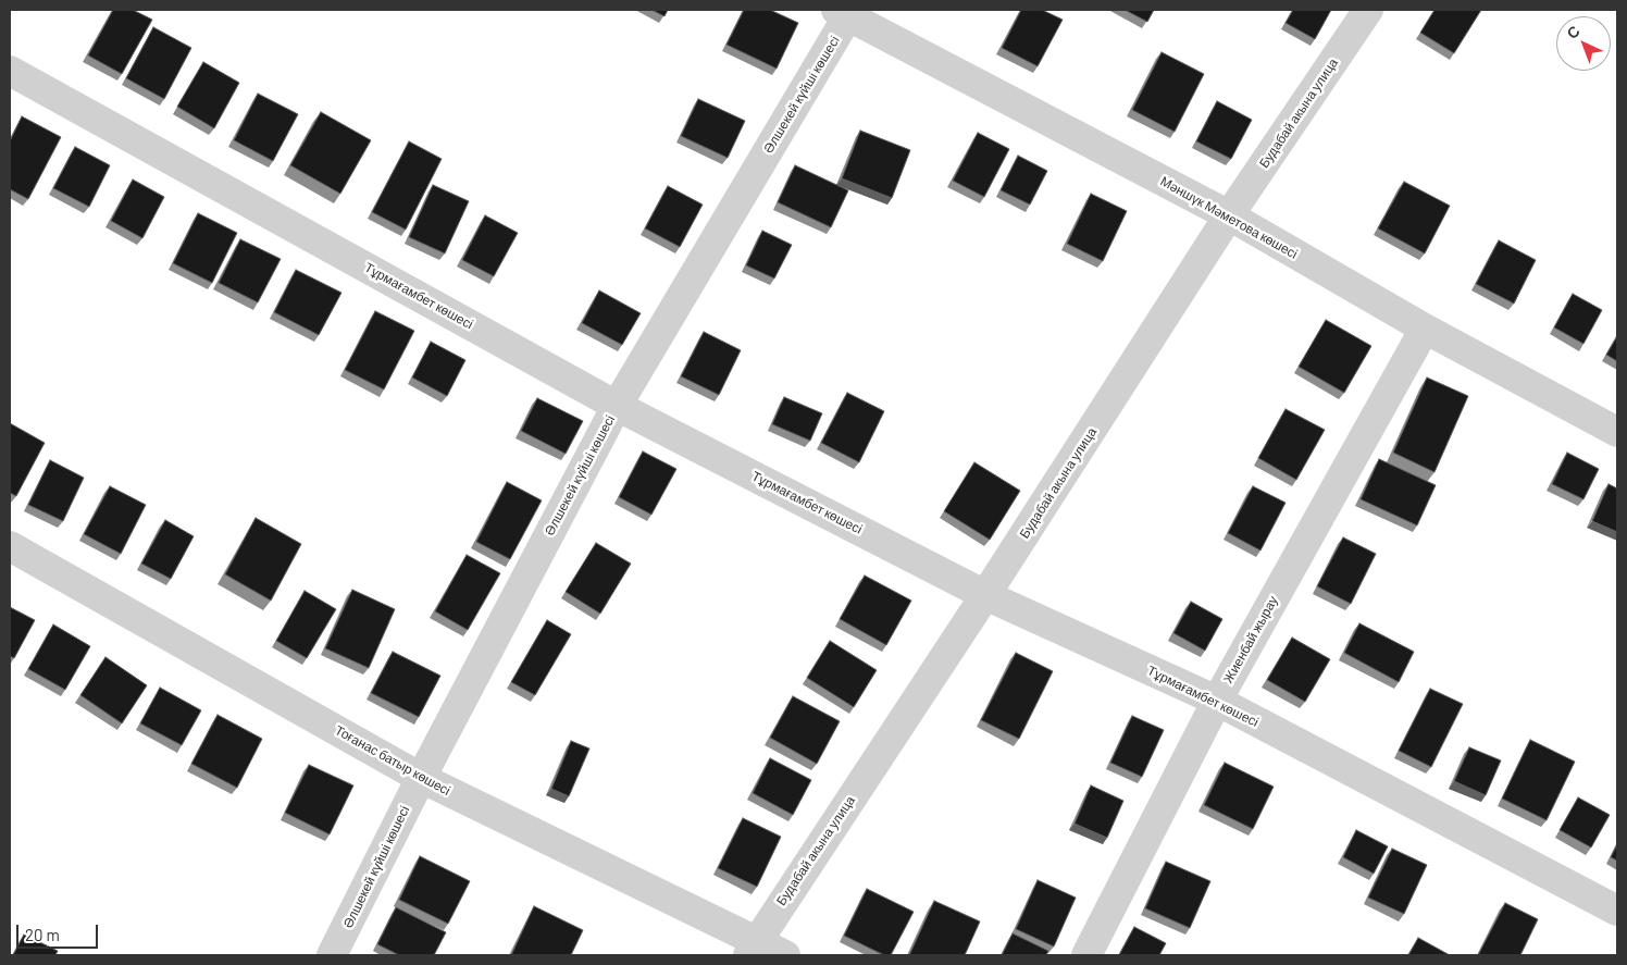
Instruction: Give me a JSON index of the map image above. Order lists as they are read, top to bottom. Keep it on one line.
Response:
{"streets":{"street":["Әлшекей күйші көшесі","Будабай акына улица","Мәншүк Мәметова көшесі","Тұрмағамбет көшесі","Жиенбай жырау","Тоғанас батыр көшесі"]},"crossings":[["Әлшекей күйші көшесі","Мәншүк Мәметова көшесі"],["Әлшекей күйші көшесі","Тұрмағамбет көшесі"],["Әлшекей күйші көшесі","Тоғанас батыр көшесі"],["Будабай акына улица","Мәншүк Мәметова көшесі"],["Будабай акына улица","Тұрмағамбет көшесі"],["Будабай акына улица","Тоғанас батыр көшесі"],["Мәншүк Мәметова көшесі","Жиенбай жырау"],["Тұрмағамбет көшесі","Жиенбай жырау"]],"scale_bar":"20 m","north":"top left"}
